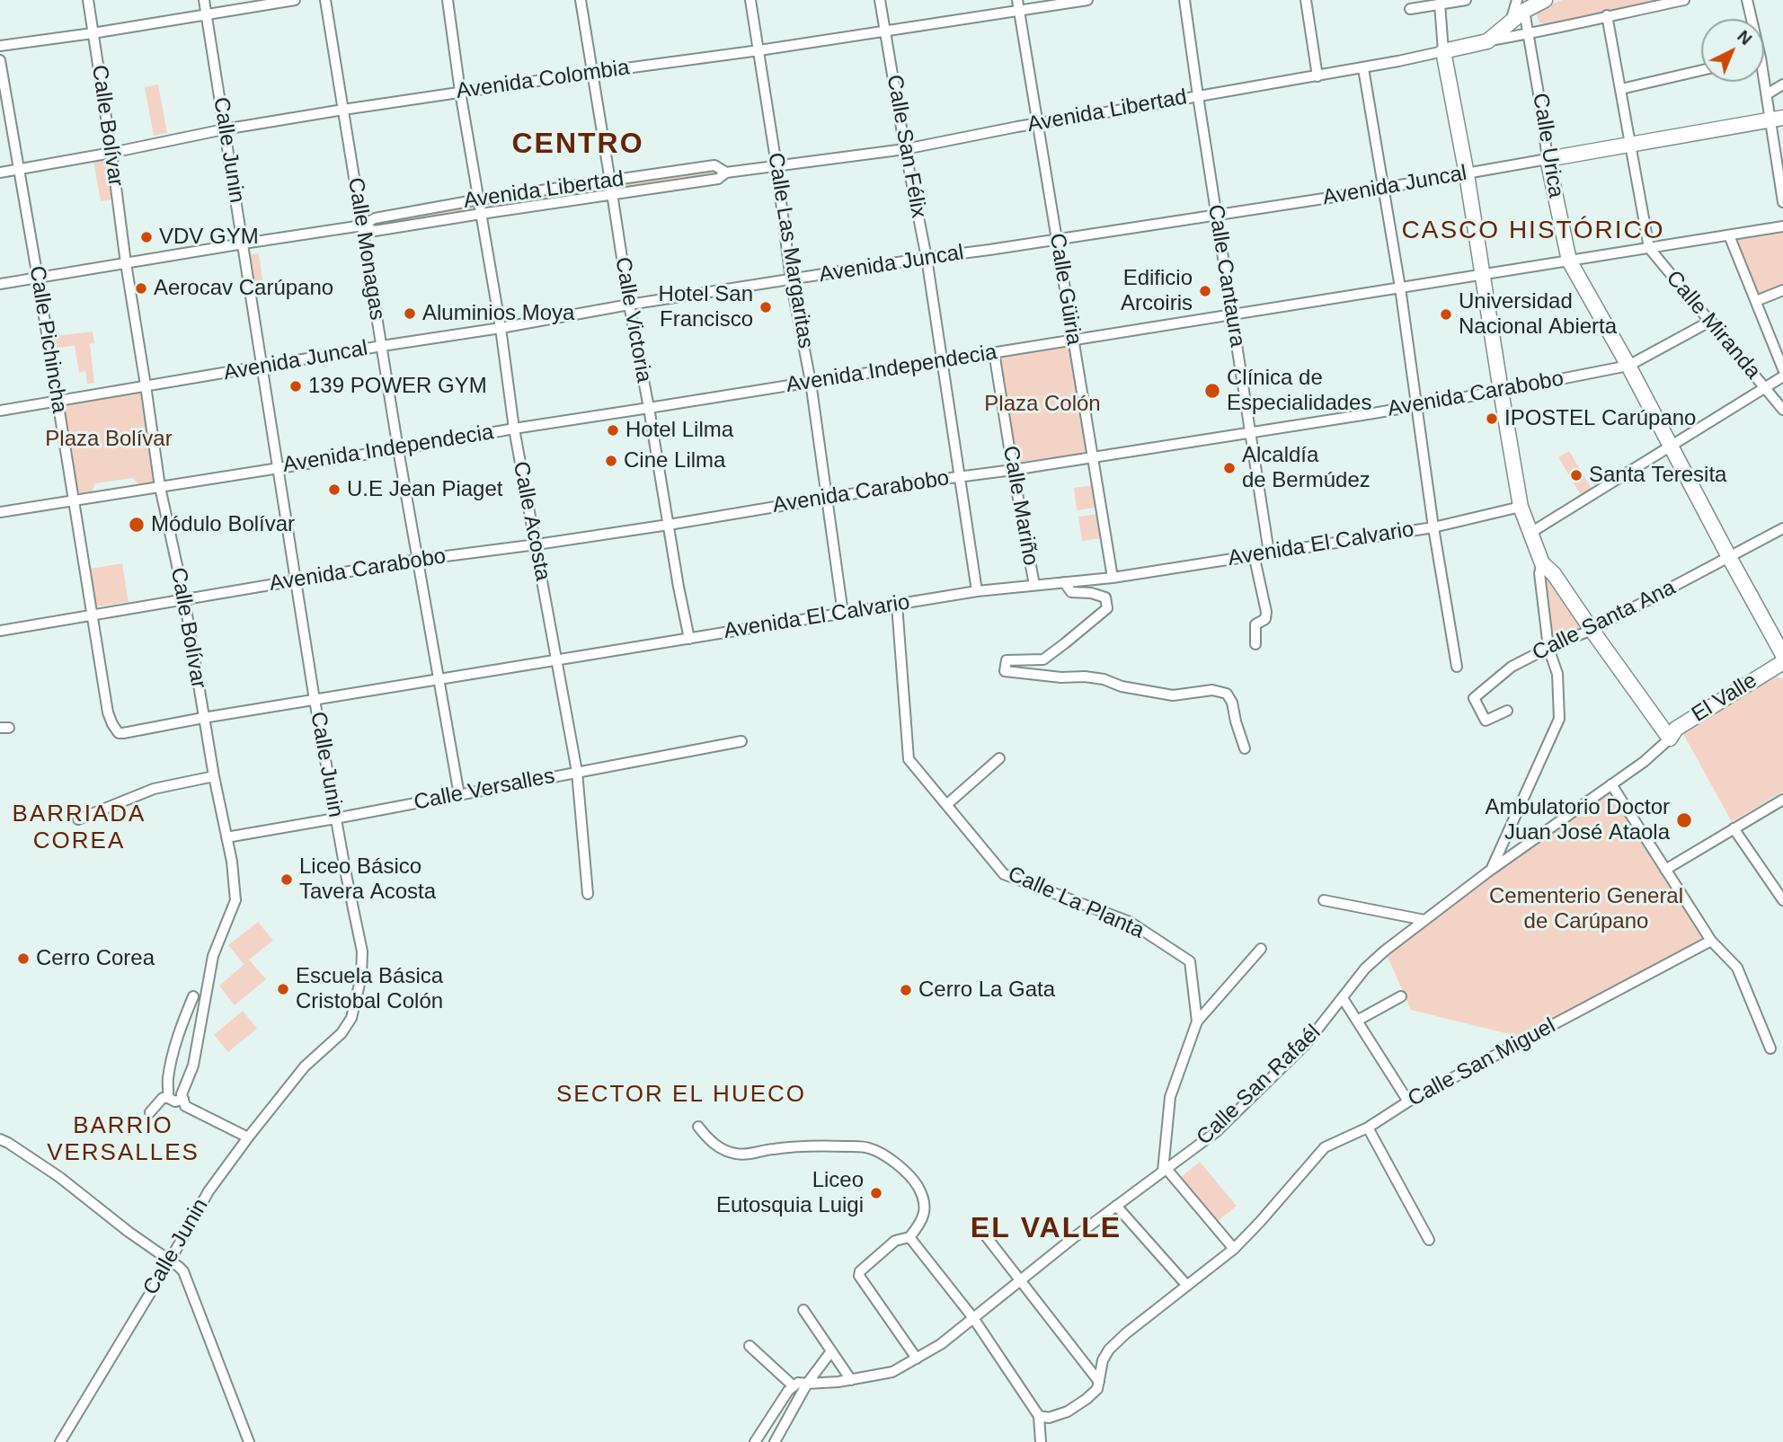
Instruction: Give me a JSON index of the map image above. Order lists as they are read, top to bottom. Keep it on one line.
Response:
{"streets":{"main road":["Avenida Libertad","Calle Urica","Avenida Juncal","El Valle"],"street":["Avenida Colombia","Calle Bolívar","Calle San Félix","Calle Junin","Calle Monagas","Calle Las Margaritas","Calle Cantaura","Calle Güiria","Calle Victoria","Calle Miranda","Calle Pichincha","Avenida Independecia","Avenida Carabobo","Calle Mariño","Calle Acosta","Avenida El Calvario","Calle Santa Ana","Calle Versalles","Calle La Planta","Calle San Miguel","Calle San Rafaél"]},"crossings":[["Avenida Colombia","Calle Bolívar"],["Avenida Colombia","Calle San Félix"],["Avenida Colombia","Calle Junin"],["Avenida Colombia","Calle Monagas"],["Avenida Colombia","Calle Las Margaritas"],["Avenida Colombia","Calle Güiria"],["Avenida Colombia","Calle Victoria"],["Avenida Colombia","Calle Pichincha"],["Avenida Colombia","Calle Acosta"],["Avenida Libertad","Calle Bolívar"],["Avenida Libertad","Calle Urica"],["Avenida Libertad","Calle San Félix"],["Avenida Libertad","Calle Junin"],["Avenida Libertad","Calle Monagas"],["Avenida Libertad","Calle Las Margaritas"],["Avenida Libertad","Calle Cantaura"],["Avenida Libertad","Calle Güiria"],["Avenida Libertad","Calle Victoria"],["Avenida Libertad","Calle Pichincha"],["Avenida Libertad","Calle Acosta"],["Calle Bolívar","Avenida Juncal"],["Calle Bolívar","Avenida Independecia"],["Calle Bolívar","Avenida Carabobo"],["Calle Bolívar","Avenida El Calvario"],["Calle Bolívar","Calle Versalles"],["Calle Urica","Avenida Juncal"],["Calle Urica","Avenida Independecia"],["Calle Urica","Avenida Carabobo"],["Calle Urica","Calle Santa Ana"],["Calle San Félix","Avenida Juncal"],["Calle San Félix","Avenida Independecia"],["Calle San Félix","Avenida Carabobo"],["Calle San Félix","Avenida El Calvario"],["Calle Junin","Avenida Juncal"],["Calle Junin","Avenida Independecia"],["Calle Junin","Avenida Carabobo"],["Calle Junin","Avenida El Calvario"],["Calle Junin","Calle Versalles"],["Avenida Juncal","Calle Monagas"],["Avenida Juncal","Calle Las Margaritas"],["Avenida Juncal","Calle Cantaura"],["Avenida Juncal","Calle Güiria"],["Avenida Juncal","Calle Victoria"],["Avenida Juncal","Calle Pichincha"],["Avenida Juncal","Calle Acosta"],["Calle Monagas","Avenida Independecia"],["Calle Monagas","Avenida Carabobo"],["Calle Monagas","Avenida El Calvario"],["Calle Monagas","Calle Versalles"],["Calle Las Margaritas","Avenida Independecia"],["Calle Las Margaritas","Avenida Carabobo"],["Calle Las Margaritas","Avenida El Calvario"],["Calle Cantaura","Avenida Independecia"],["Calle Cantaura","Avenida Carabobo"],["Calle Cantaura","Avenida El Calvario"],["Calle Güiria","Avenida Independecia"],["Calle Güiria","Avenida Carabobo"],["Calle Güiria","Avenida El Calvario"],["Calle Victoria","Avenida Independecia"],["Calle Victoria","Avenida Carabobo"],["Calle Victoria","Avenida El Calvario"],["Calle Miranda","Avenida Independecia"],["Calle Miranda","Avenida Carabobo"],["Calle Pichincha","Avenida Independecia"],["Calle Pichincha","Avenida Carabobo"],["Calle Pichincha","Avenida El Calvario"],["Avenida Independecia","Calle Mariño"],["Avenida Independecia","Calle Acosta"],["Avenida Carabobo","Calle Mariño"],["Avenida Carabobo","Calle Acosta"],["Calle Mariño","Avenida El Calvario"],["Calle Acosta","Avenida El Calvario"],["Calle Acosta","Calle Versalles"],["Avenida El Calvario","Calle La Planta"],["Calle Santa Ana","Calle San Rafaél"],["El Valle","Calle San Rafaél"],["Calle La Planta","Calle San Rafaél"]],"districts":["CENTRO","CASCO HISTÓRICO","BARRIADA COREA","SECTOR EL HUECO","BARRIO VERSALLES","EL VALLE"],"parks":["Plaza Colón","Plaza Bolívar","Cementerio General de Carúpano"],"places":["VDV GYM","Aerocav Carúpano","Edificio Arcoiris","Hotel San Francisco","Aluminios Moya","Universidad Nacional Abierta","139 POWER GYM","Clínica de Especialidades","IPOSTEL Carúpano","Hotel Lilma","Cine Lilma","Alcaldía de Bermúdez","Santa Teresita","U.E Jean Piaget","Módulo Bolívar","Ambulatorio Doctor Juan José Ataola","Liceo Básico Tavera Acosta","Cerro Corea","Escuela Básica Cristobal Colón","Cerro La Gata","Liceo Eutosquia Luigi"],"north":"top right"}
